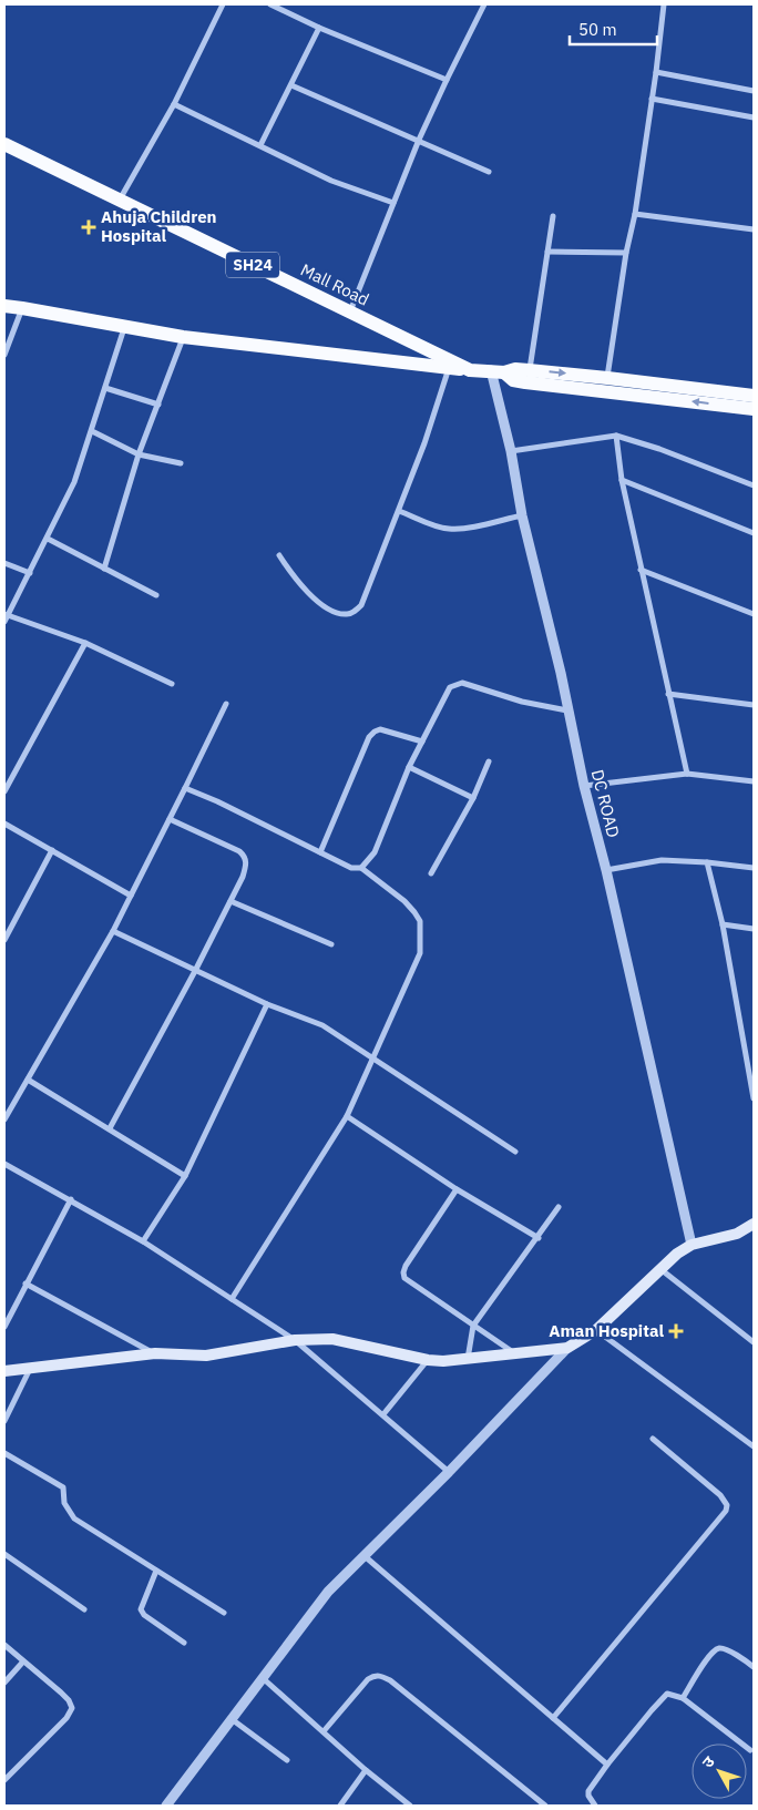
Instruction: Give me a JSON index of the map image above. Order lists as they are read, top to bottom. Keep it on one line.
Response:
{"streets":{"main road":["SH24","Mall Road"],"street":["DC ROAD"]},"crossings":[["Mall Road","DC ROAD"]],"places":{"health":["Ahuja Children Hospital","Aman Hospital"]},"scale_bar":"50 m","north":"top left"}
